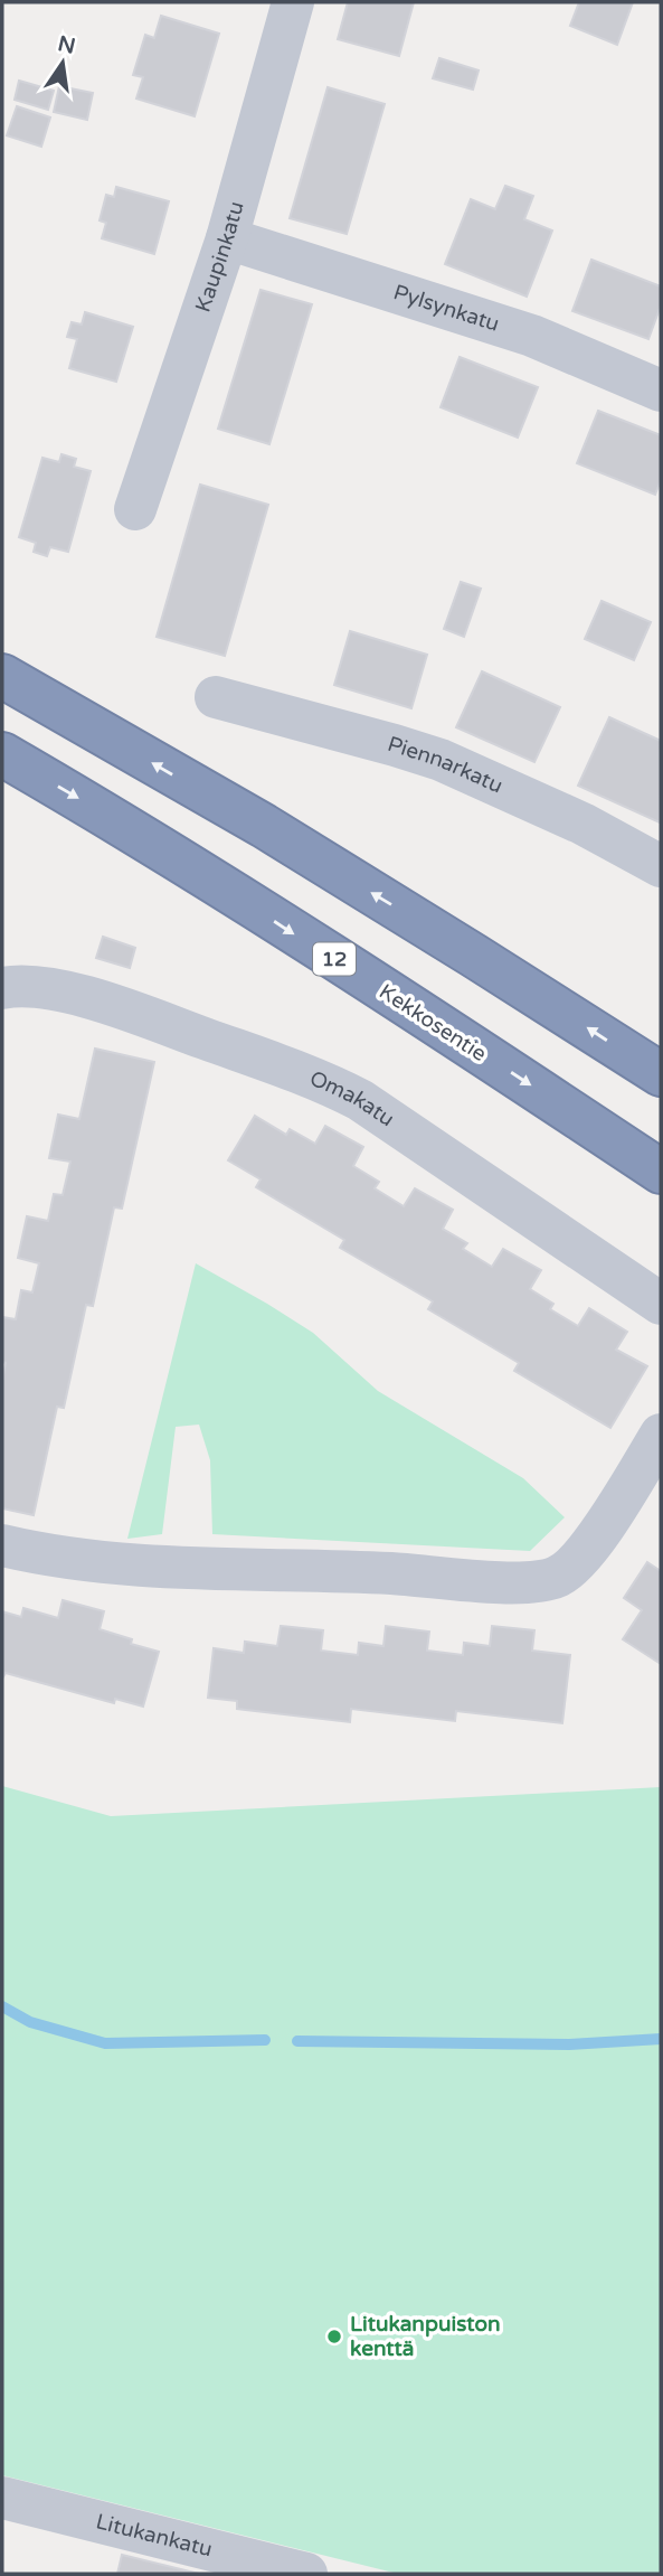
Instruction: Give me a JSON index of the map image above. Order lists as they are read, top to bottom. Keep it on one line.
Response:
{"streets":{"highway":["12","Kekkosentie"],"street":["Kaupinkatu","Pylsynkatu","Piennarkatu","Omakatu","Litukankatu"]},"crossings":[["Kaupinkatu","Pylsynkatu"]],"places":["Litukanpuiston kenttä"],"north":"top"}
